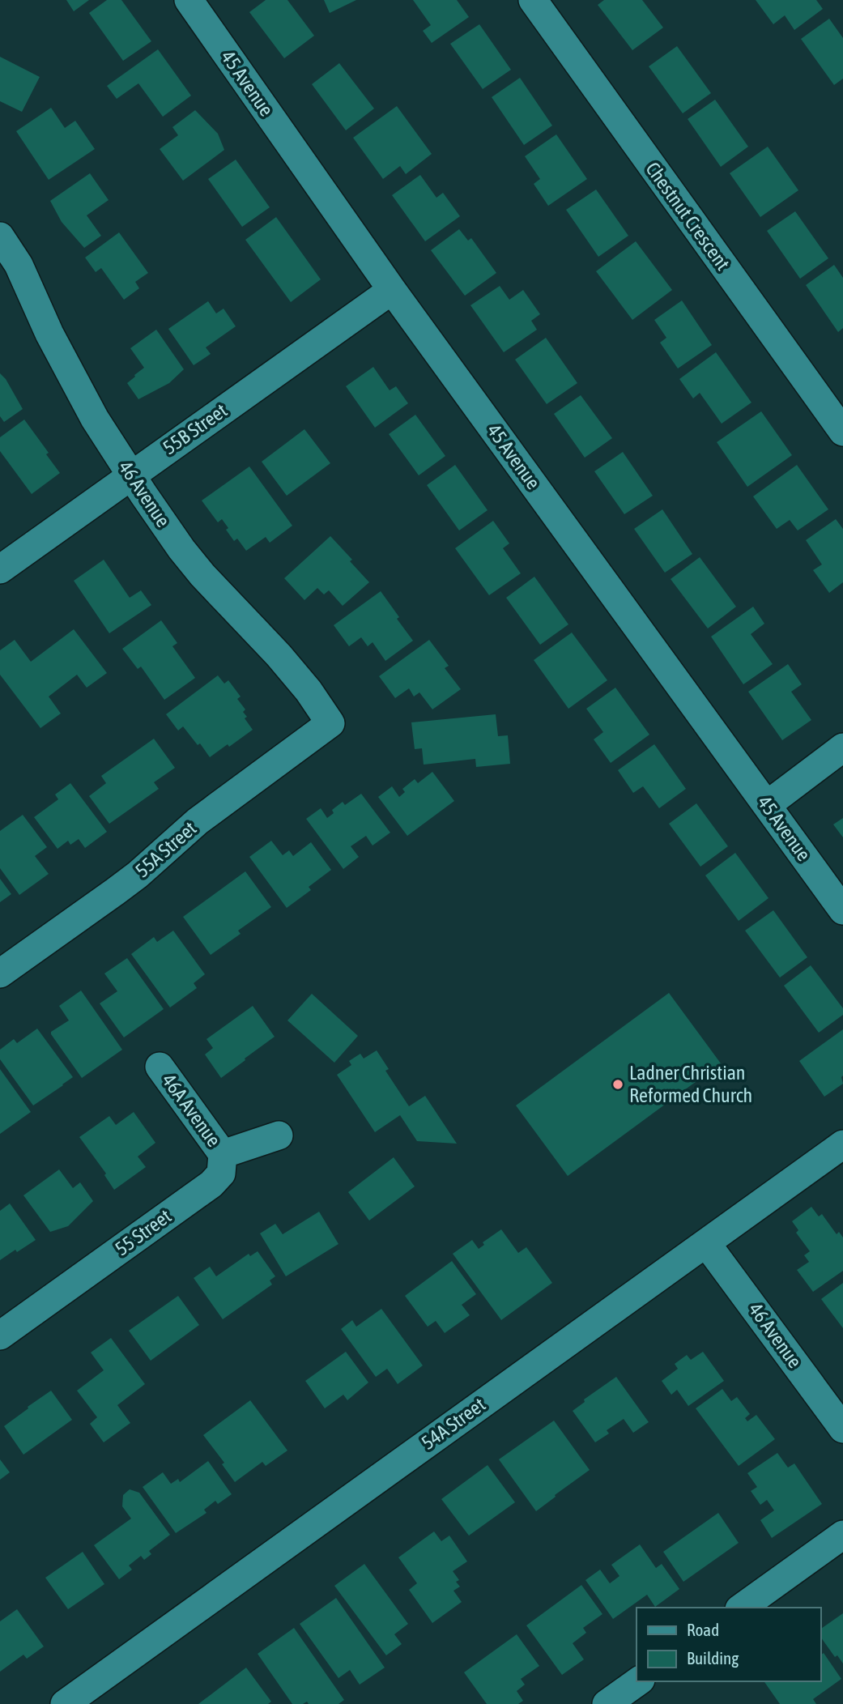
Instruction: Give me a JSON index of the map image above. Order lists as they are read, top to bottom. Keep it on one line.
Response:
{"streets":{"street":["45 Avenue","Chestnut Crescent","55B Street","46 Avenue","55A Street","46A Avenue","55 Street","54A Street"]},"crossings":[["45 Avenue","55B Street"],["55B Street","46 Avenue"],["46 Avenue","55A Street"],["46 Avenue","54A Street"],["46A Avenue","55 Street"]],"places":["Ladner Christian Reformed Church"],"legend":["Road","Building"]}
